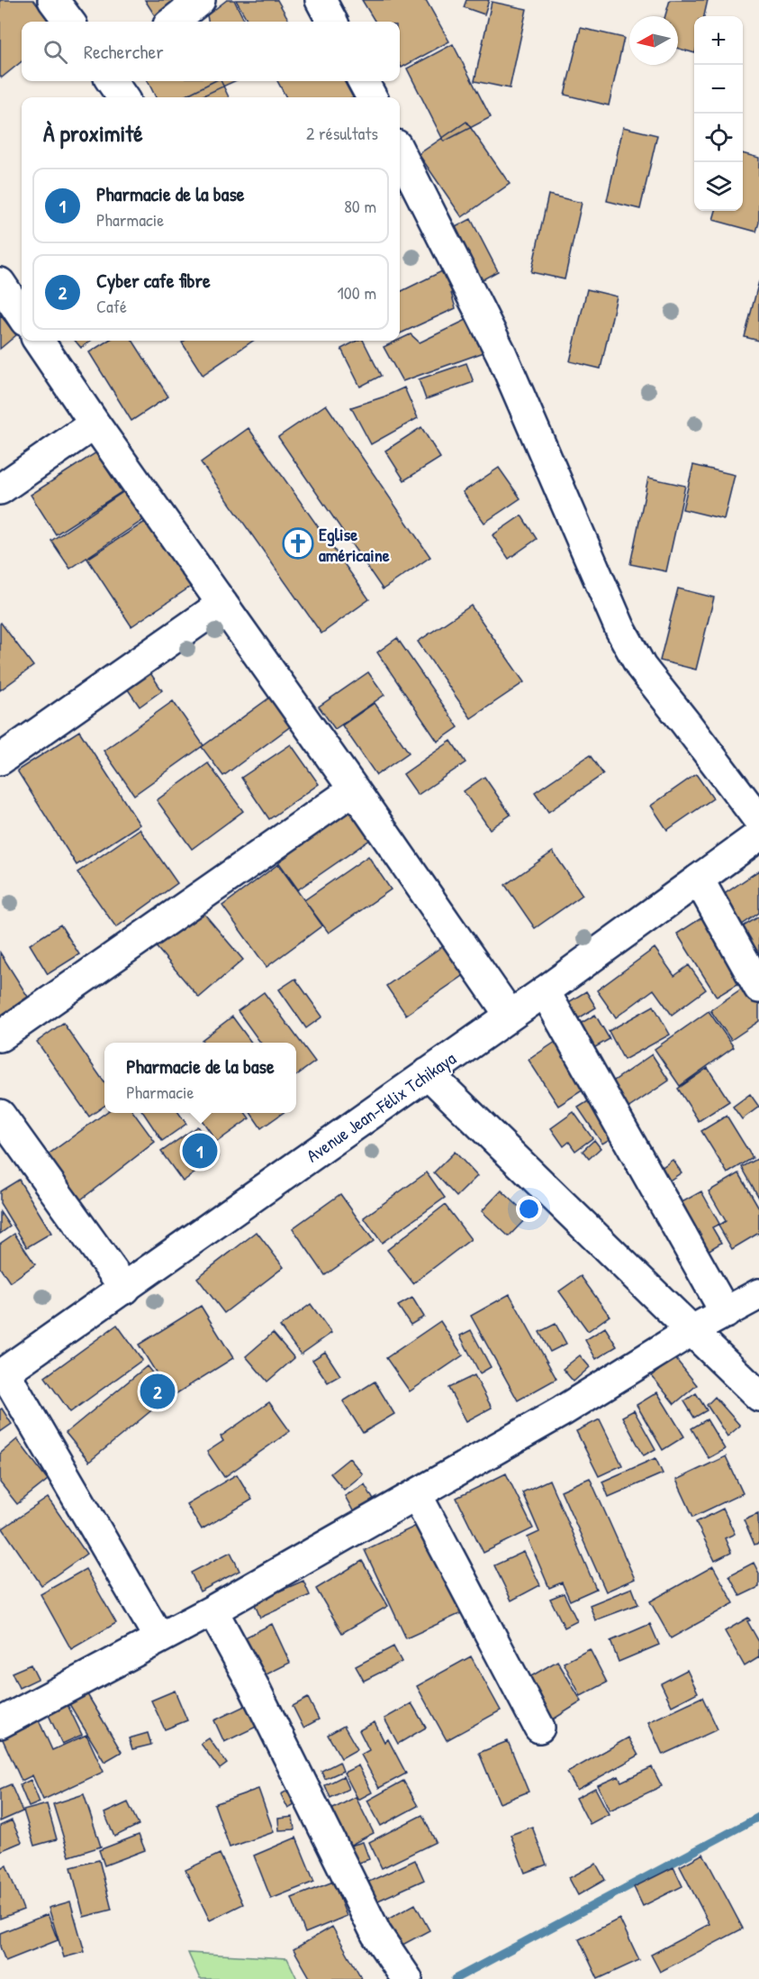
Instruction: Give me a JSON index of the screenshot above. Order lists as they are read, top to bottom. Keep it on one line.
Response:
{"streets":{"street":["Avenue Jean-Félix Tchikaya"]},"places":{"church":["Eglise américaine"]},"north":"left","page":{"map_buttons":["+","−"],"search":"Rechercher","heading":["À proximité","2 résultats"],"list":[{"mark":"1","name":"Pharmacie de la base","note":"Pharmacie","value":"80 m"},{"mark":"2","name":"Cyber cafe fibre","note":"Café","value":"100 m"}],"popup":["Pharmacie de la base","Pharmacie"],"pins":["1","2"]}}
